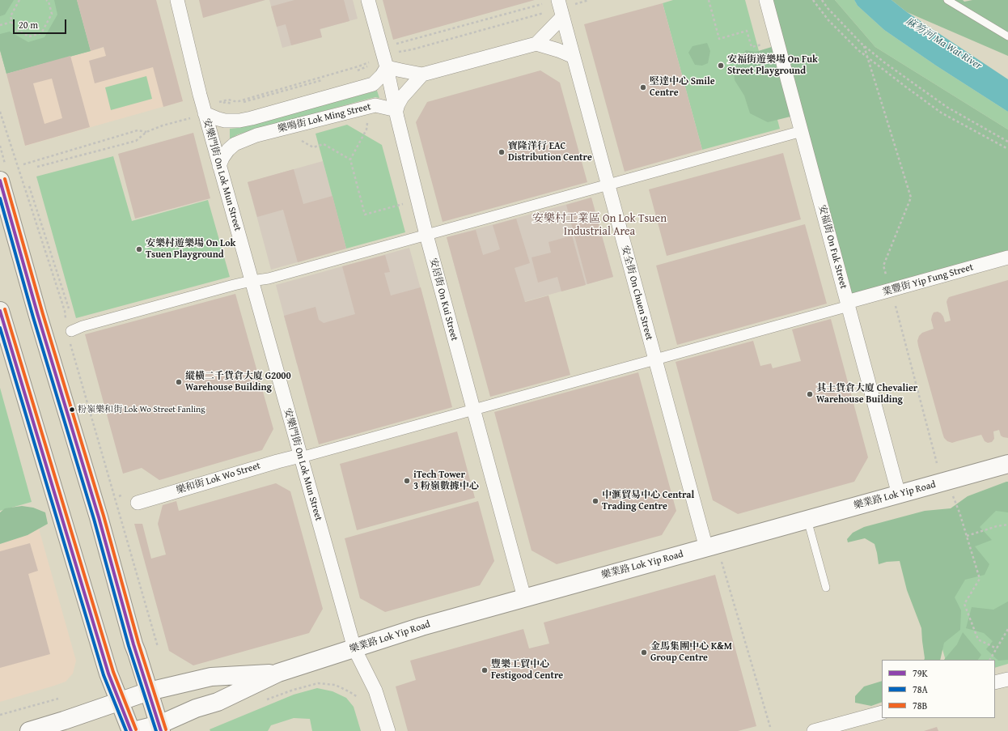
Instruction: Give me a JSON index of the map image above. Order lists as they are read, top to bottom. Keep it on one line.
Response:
{"streets":{"street":["樂鳴街 Lok Ming Street","安樂門街 On Lok Mun Street","安福街 On Fuk Street","業豐街 Yip Fung Street","安全街 On Chuen Street","安居街 On Kui Street","樂和街 Lok Wo Street","樂業路 Lok Yip Road"]},"crossings":[["樂鳴街 Lok Ming Street","安樂門街 On Lok Mun Street"],["樂鳴街 Lok Ming Street","安居街 On Kui Street"],["安樂門街 On Lok Mun Street","樂和街 Lok Wo Street"],["安樂門街 On Lok Mun Street","樂業路 Lok Yip Road"],["安福街 On Fuk Street","業豐街 Yip Fung Street"],["安福街 On Fuk Street","樂業路 Lok Yip Road"],["安全街 On Chuen Street","樂業路 Lok Yip Road"],["安居街 On Kui Street","樂業路 Lok Yip Road"]],"districts":["安樂村工業區 On Lok Tsuen Industrial Area"],"water":["麻笏河 Ma Wat River"],"places":["安福街遊樂場 On Fuk Street Playground","堅達中心 Smile Centre","寶隆洋行 EAC Distribution Centre","安樂村遊樂場 On Lok Tsuen Playground","縱橫二千貨倉大廈 G2000 Warehouse Building","其士貨倉大廈 Chevalier Warehouse Building","粉嶺樂和街 Lok Wo Street Fanling","iTech Tower 3 粉嶺數據中心","中滙貿易中心 Central Trading Centre","金馬集團中心 K&M Group Centre","豐樂工貿中心 Festigood Centre"],"lines":["transit line 78B","transit line 79K","transit line 78A"],"legend":["79K","78A","78B"],"scale_bar":"20 m"}
